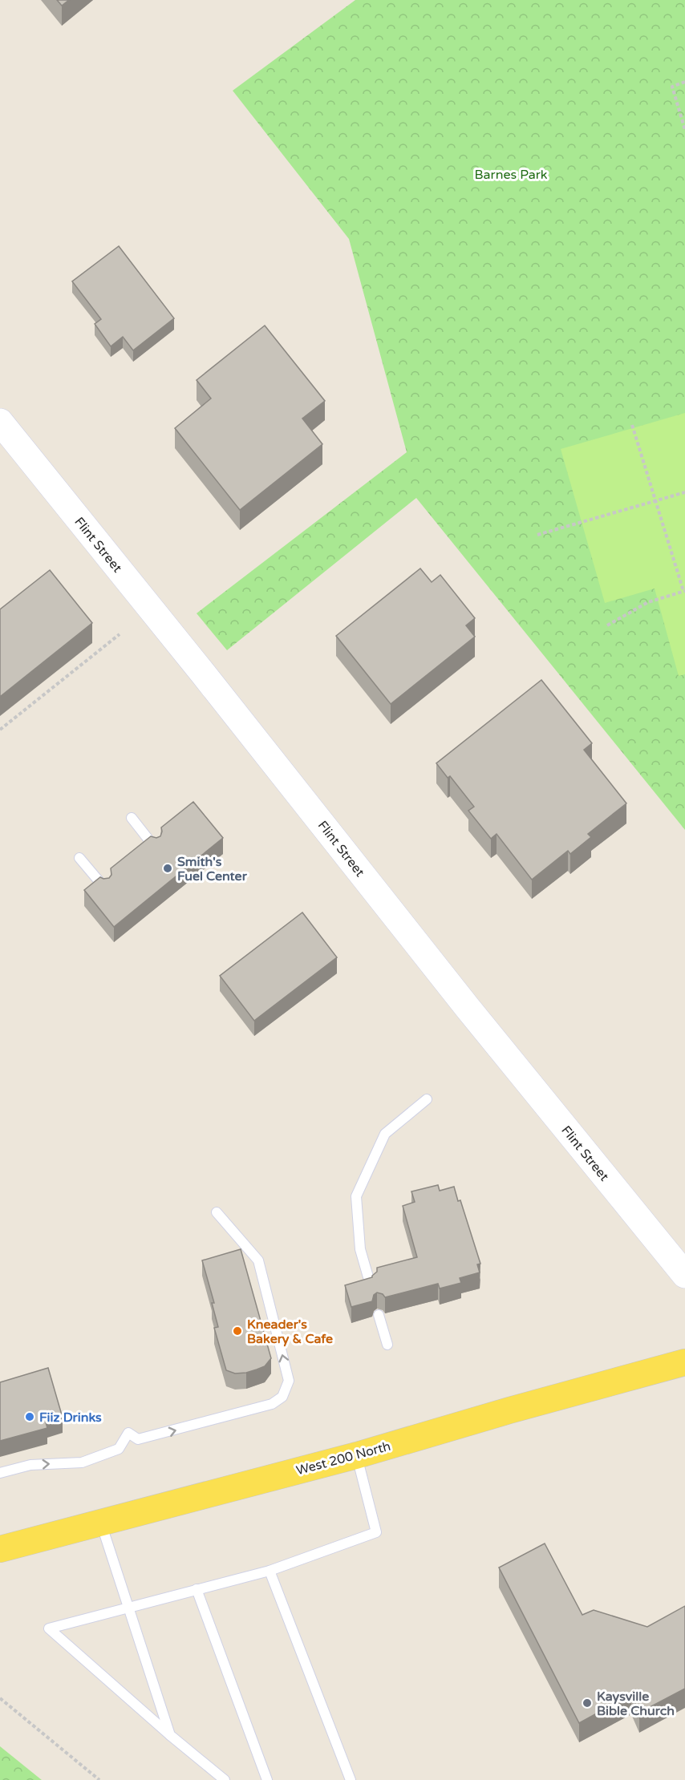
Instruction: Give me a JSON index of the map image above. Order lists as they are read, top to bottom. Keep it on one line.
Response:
{"streets":{"main road":["West 200 North"],"street":["Flint Street"]},"parks":["Barnes Park"],"places":["Smith's Fuel Center","Kneader's Bakery & Cafe","Fiiz Drinks","Kaysville Bible Church"]}
